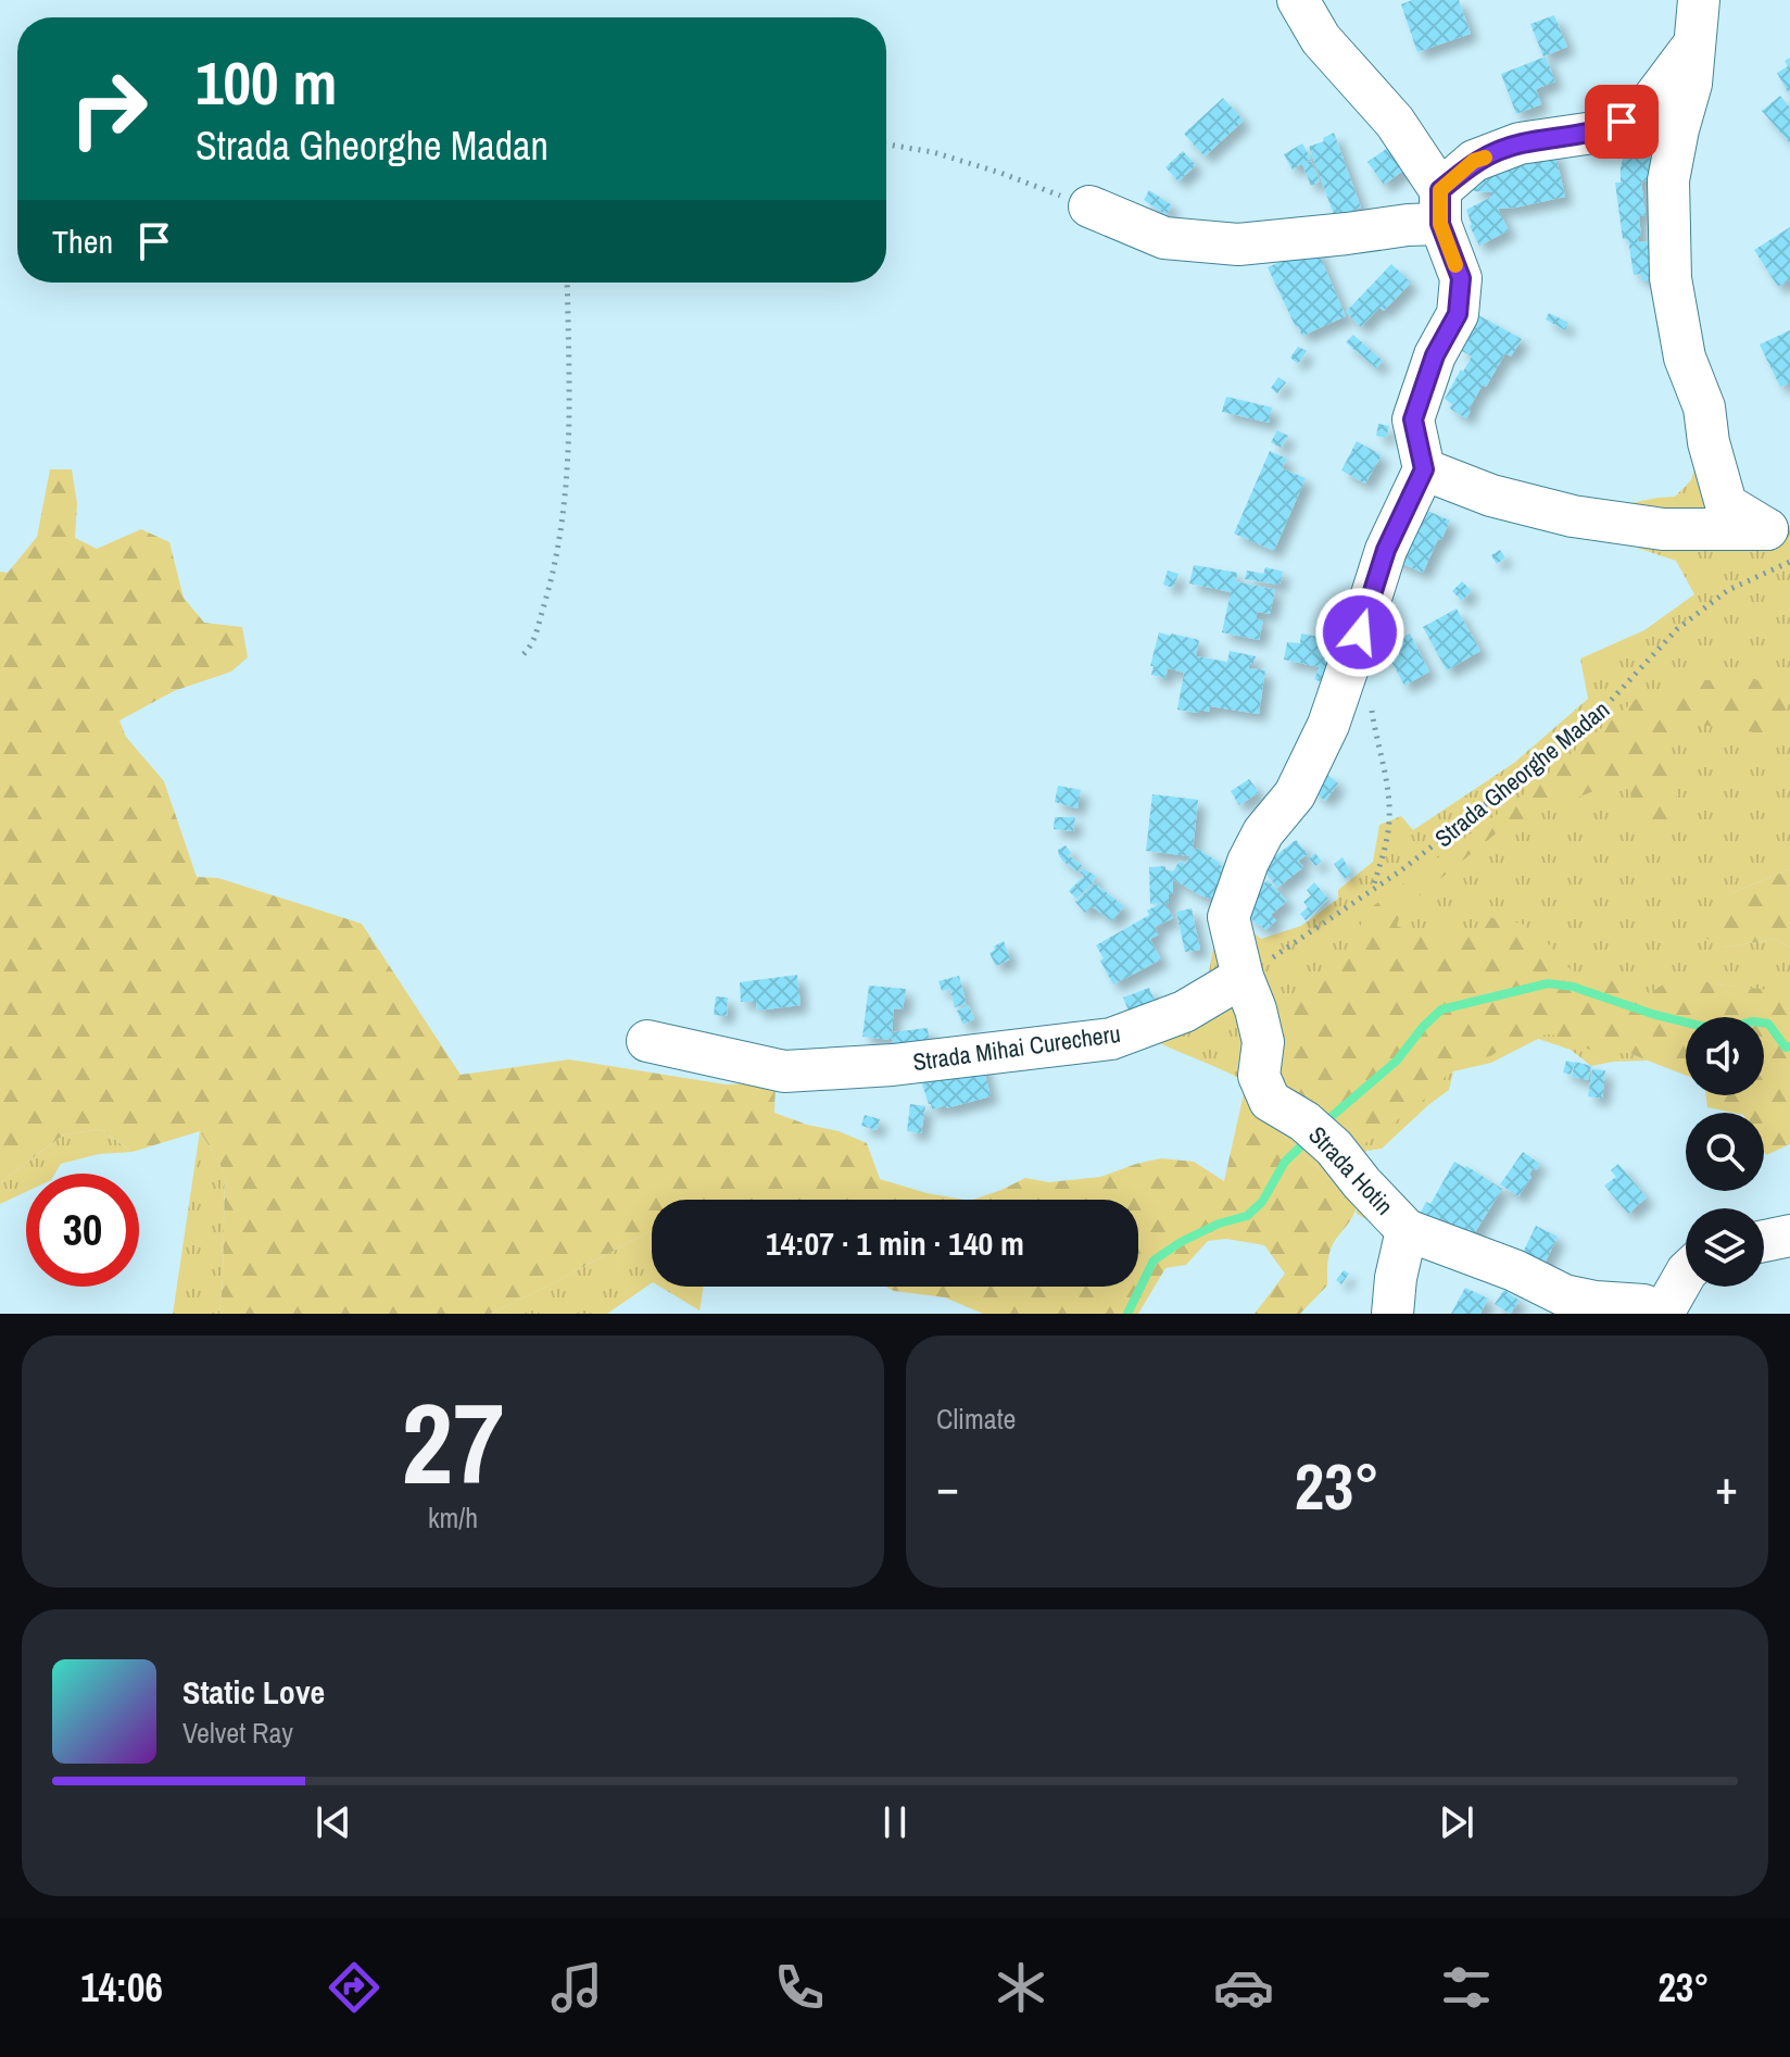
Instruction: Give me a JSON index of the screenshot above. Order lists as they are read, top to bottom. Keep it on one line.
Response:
{"streets":{"street":["Strada Mihai Curecheru","Strada Hotin"],"path":["Strada Gheorghe Madan"]},"crossings":[["Strada Gheorghe Madan","Strada Mihai Curecheru"],["Strada Gheorghe Madan","Strada Hotin"],["Strada Mihai Curecheru","Strada Hotin"]],"page":{"turn":["100 m","Strada Gheorghe Madan"],"then":"Then","limit":"30","trip":"14:07 · 1 min · 140 m","tile":[["27","km/h"],"Climate"],"heat":["−","23°","+"],"song":["Static Love","Velvet Ray"],"tabs":["14:06","23°"]}}
